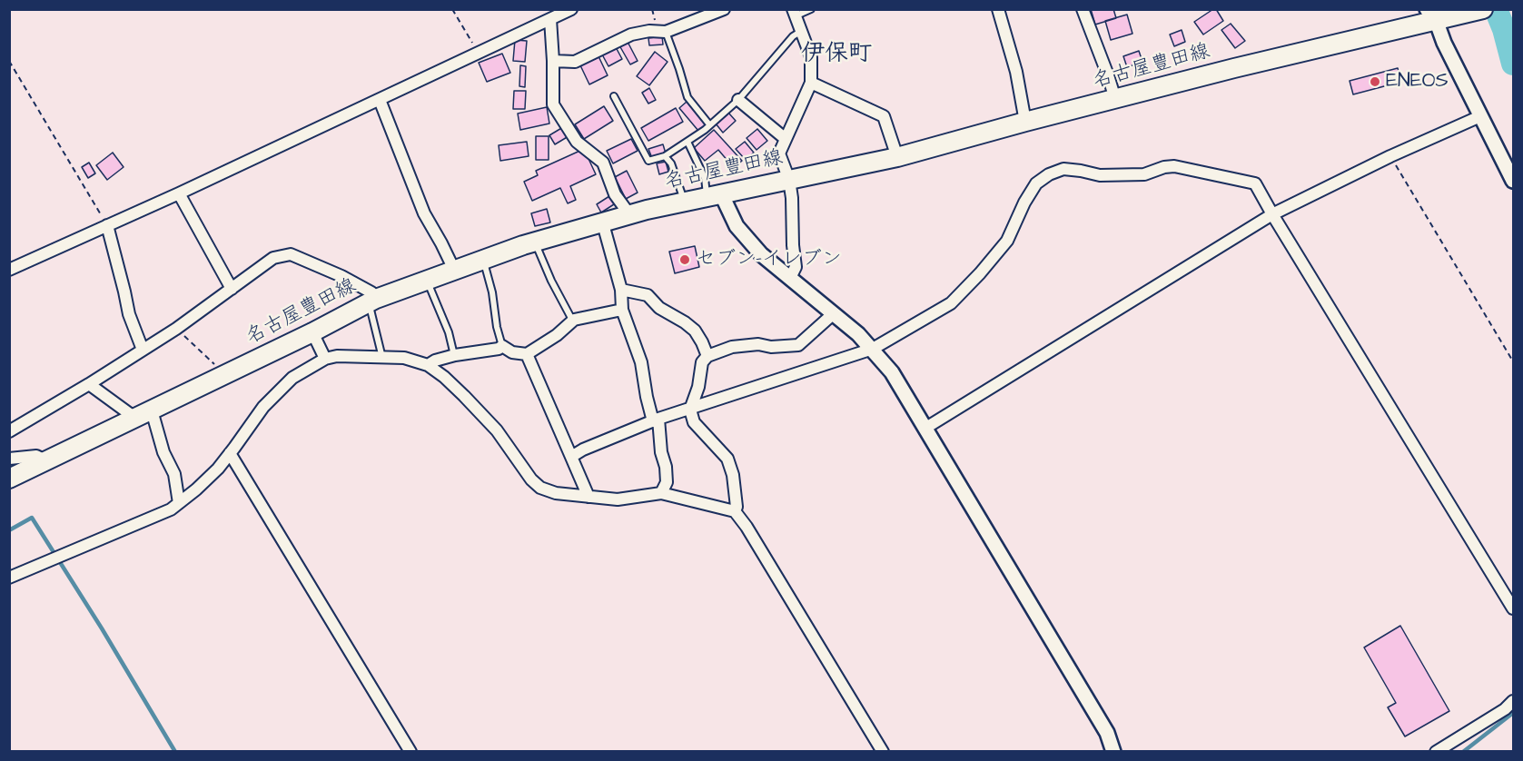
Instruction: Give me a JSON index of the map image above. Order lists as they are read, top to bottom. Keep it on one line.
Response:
{"streets":{"main road":["名古屋豊田線"]},"districts":["伊保町"],"places":["ENEOS","セブン-イレブン"]}
